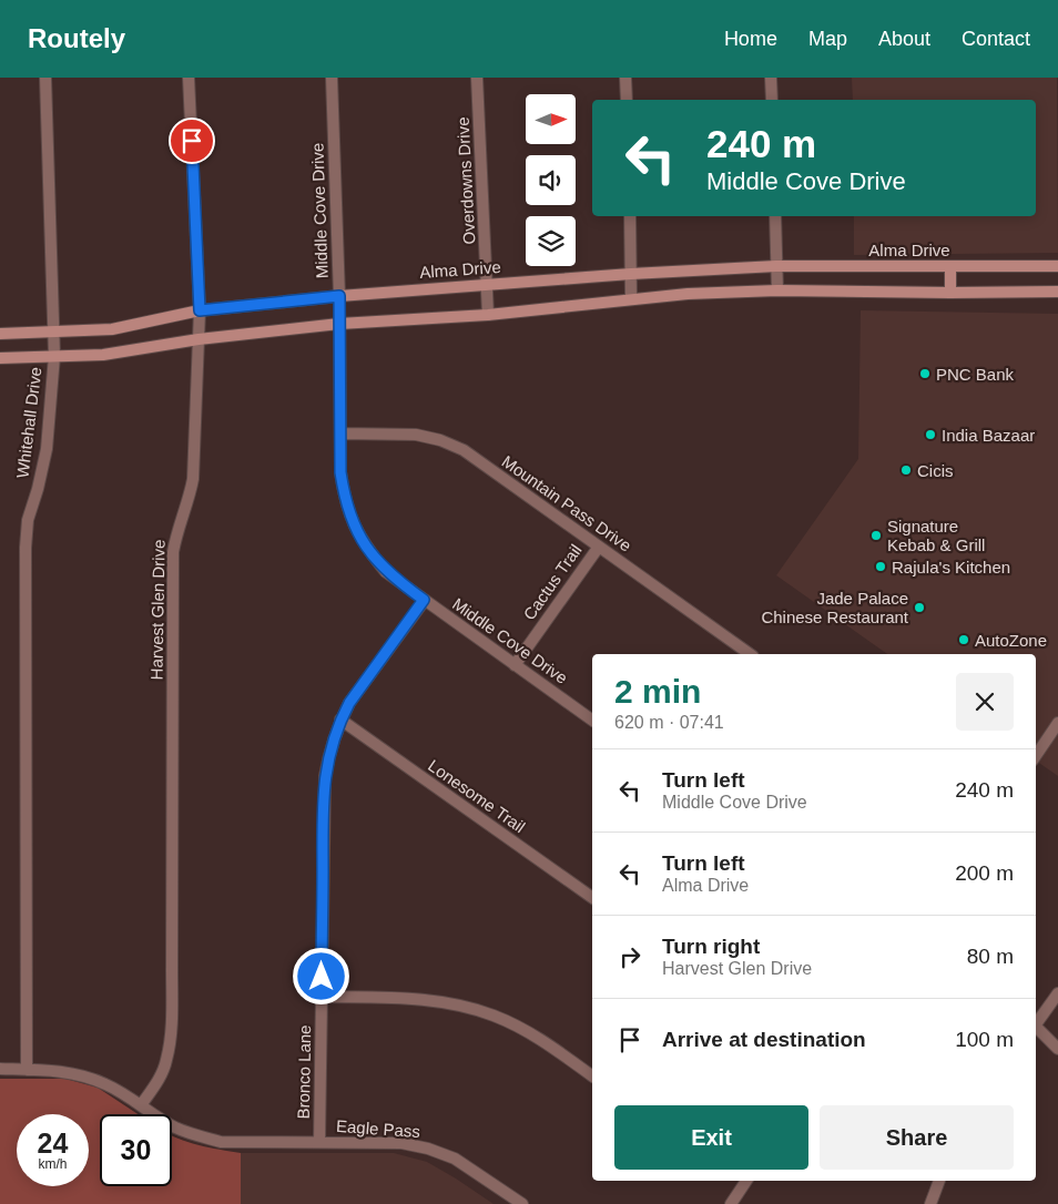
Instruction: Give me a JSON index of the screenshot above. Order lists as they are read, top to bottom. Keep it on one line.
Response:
{"streets":{"main road":["Alma Drive"],"street":["Overdowns Drive","Middle Cove Drive","Whitehall Drive","Mountain Pass Drive","Cactus Trail","Harvest Glen Drive","Lonesome Trail","Bronco Lane","Eagle Pass"]},"crossings":[["Overdowns Drive","Alma Drive"],["Middle Cove Drive","Alma Drive"],["Middle Cove Drive","Mountain Pass Drive"],["Middle Cove Drive","Cactus Trail"],["Middle Cove Drive","Bronco Lane"],["Alma Drive","Whitehall Drive"],["Alma Drive","Harvest Glen Drive"],["Whitehall Drive","Eagle Pass"],["Mountain Pass Drive","Cactus Trail"],["Harvest Glen Drive","Eagle Pass"],["Lonesome Trail","Bronco Lane"],["Bronco Lane","Eagle Pass"]],"places":["PNC Bank","India Bazaar","Cicis","Signature Kebab & Grill","Rajula's Kitchen","Jade Palace Chinese Restaurant","AutoZone"],"north":"right","page":{"header":"Routely","nav":["Home","Map","About","Contact"],"turn":["240 m","Middle Cove Drive"],"heading":["2 min","620 m · 07:41"],"list":[{"name":"Turn left","note":"Middle Cove Drive","value":"240 m"},{"name":"Turn left","note":"Alma Drive","value":"200 m"},{"name":"Turn right","note":"Harvest Glen Drive","value":"80 m"},{"name":"Arrive at destination","value":"100 m"}],"buttons":["Exit","Share"],"speed":"24 km/h","limit":"30"}}
